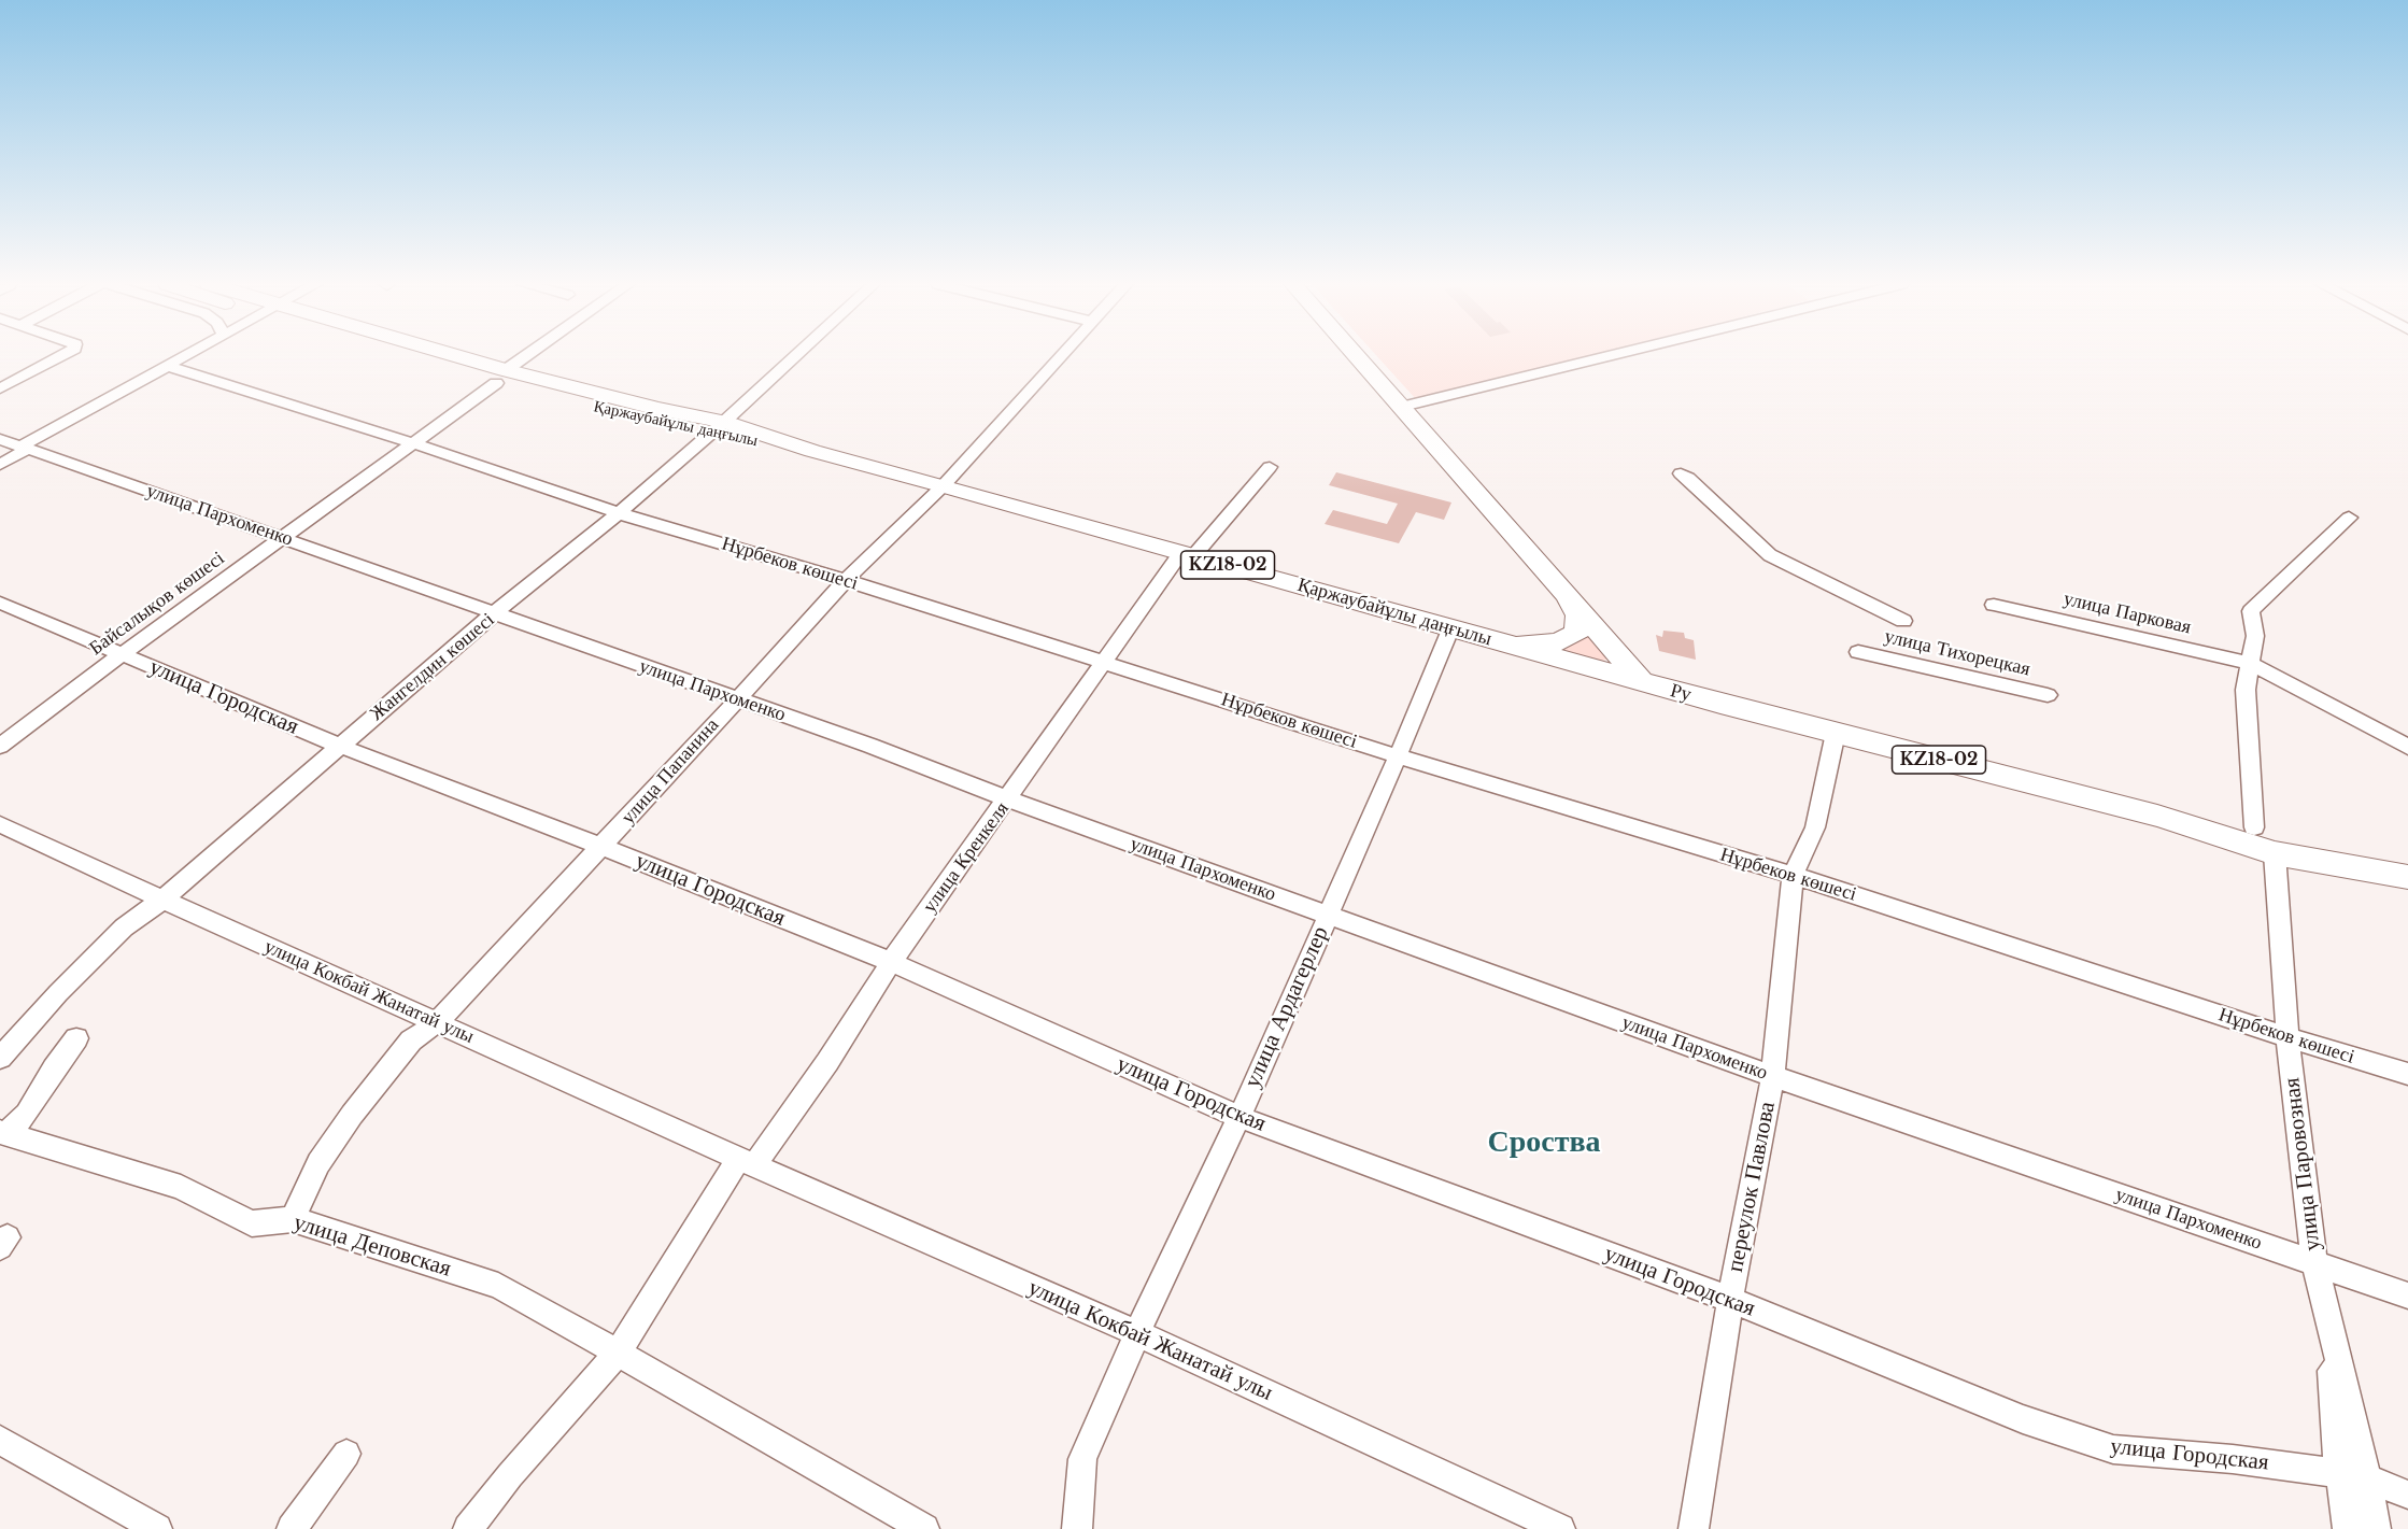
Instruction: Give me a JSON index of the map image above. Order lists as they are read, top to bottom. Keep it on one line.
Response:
{"streets":{"highway":["Қаржаубайұлы даңғылы","KZ18-02","Ру"],"street":["улица Пархоменко","Нұрбеков көшесі","Байсалықов көшесі","улица Парковая","улица Тихорецкая","Жангелдин көшесі","улица Городская","улица Папанина","улица Кренкеля","улица Кокбай Жанатай улы","улица Ардагерлер","улица Паровозная","переулок Павлова","улица Деповская"]},"crossings":[["Қаржаубайұлы даңғылы","Байсалықов көшесі"],["Қаржаубайұлы даңғылы","Жангелдин көшесі"],["Қаржаубайұлы даңғылы","Ру"],["Қаржаубайұлы даңғылы","улица Папанина"],["Қаржаубайұлы даңғылы","улица Кренкеля"],["Қаржаубайұлы даңғылы","улица Ардагерлер"],["улица Пархоменко","Байсалықов көшесі"],["улица Пархоменко","Жангелдин көшесі"],["улица Пархоменко","улица Папанина"],["улица Пархоменко","улица Кренкеля"],["улица Пархоменко","улица Ардагерлер"],["улица Пархоменко","улица Паровозная"],["улица Пархоменко","переулок Павлова"],["Нұрбеков көшесі","Байсалықов көшесі"],["Нұрбеков көшесі","Жангелдин көшесі"],["Нұрбеков көшесі","улица Папанина"],["Нұрбеков көшесі","улица Кренкеля"],["Нұрбеков көшесі","улица Ардагерлер"],["Нұрбеков көшесі","улица Паровозная"],["Нұрбеков көшесі","переулок Павлова"],["KZ18-02","Ру"],["KZ18-02","улица Паровозная"],["KZ18-02","переулок Павлова"],["Байсалықов көшесі","улица Городская"],["Жангелдин көшесі","улица Городская"],["Жангелдин көшесі","улица Кокбай Жанатай улы"],["улица Городская","улица Папанина"],["улица Городская","улица Кренкеля"],["улица Городская","улица Ардагерлер"],["улица Городская","улица Паровозная"],["улица Городская","переулок Павлова"],["улица Папанина","улица Кокбай Жанатай улы"],["улица Папанина","улица Деповская"],["улица Кренкеля","улица Кокбай Жанатай улы"],["улица Кокбай Жанатай улы","улица Ардагерлер"]],"districts":["Сроства"]}
